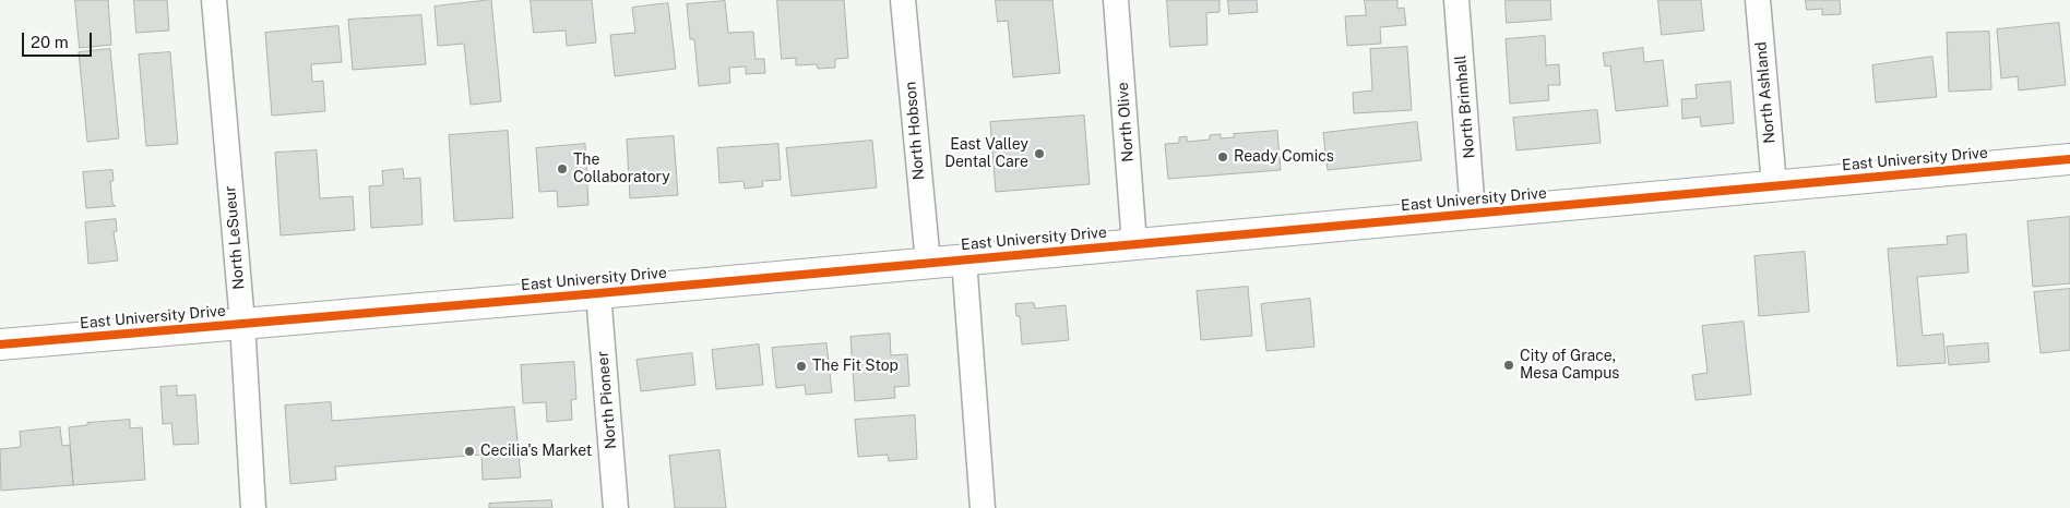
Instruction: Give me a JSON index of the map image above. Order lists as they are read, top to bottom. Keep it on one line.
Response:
{"streets":{"main road":["East University Drive"],"street":["North Ashland","North Brimhall","North Olive","North Hobson","North LeSueur","North Pioneer"]},"crossings":[["North Ashland","East University Drive"],["North Brimhall","East University Drive"],["North Olive","East University Drive"],["North Hobson","East University Drive"],["East University Drive","North LeSueur"],["East University Drive","North Pioneer"]],"places":["East Valley Dental Care","Ready Comics","The Collaboratory","City of Grace, Mesa Campus","The Fit Stop","Cecilia's Market"],"scale_bar":"20 m"}
